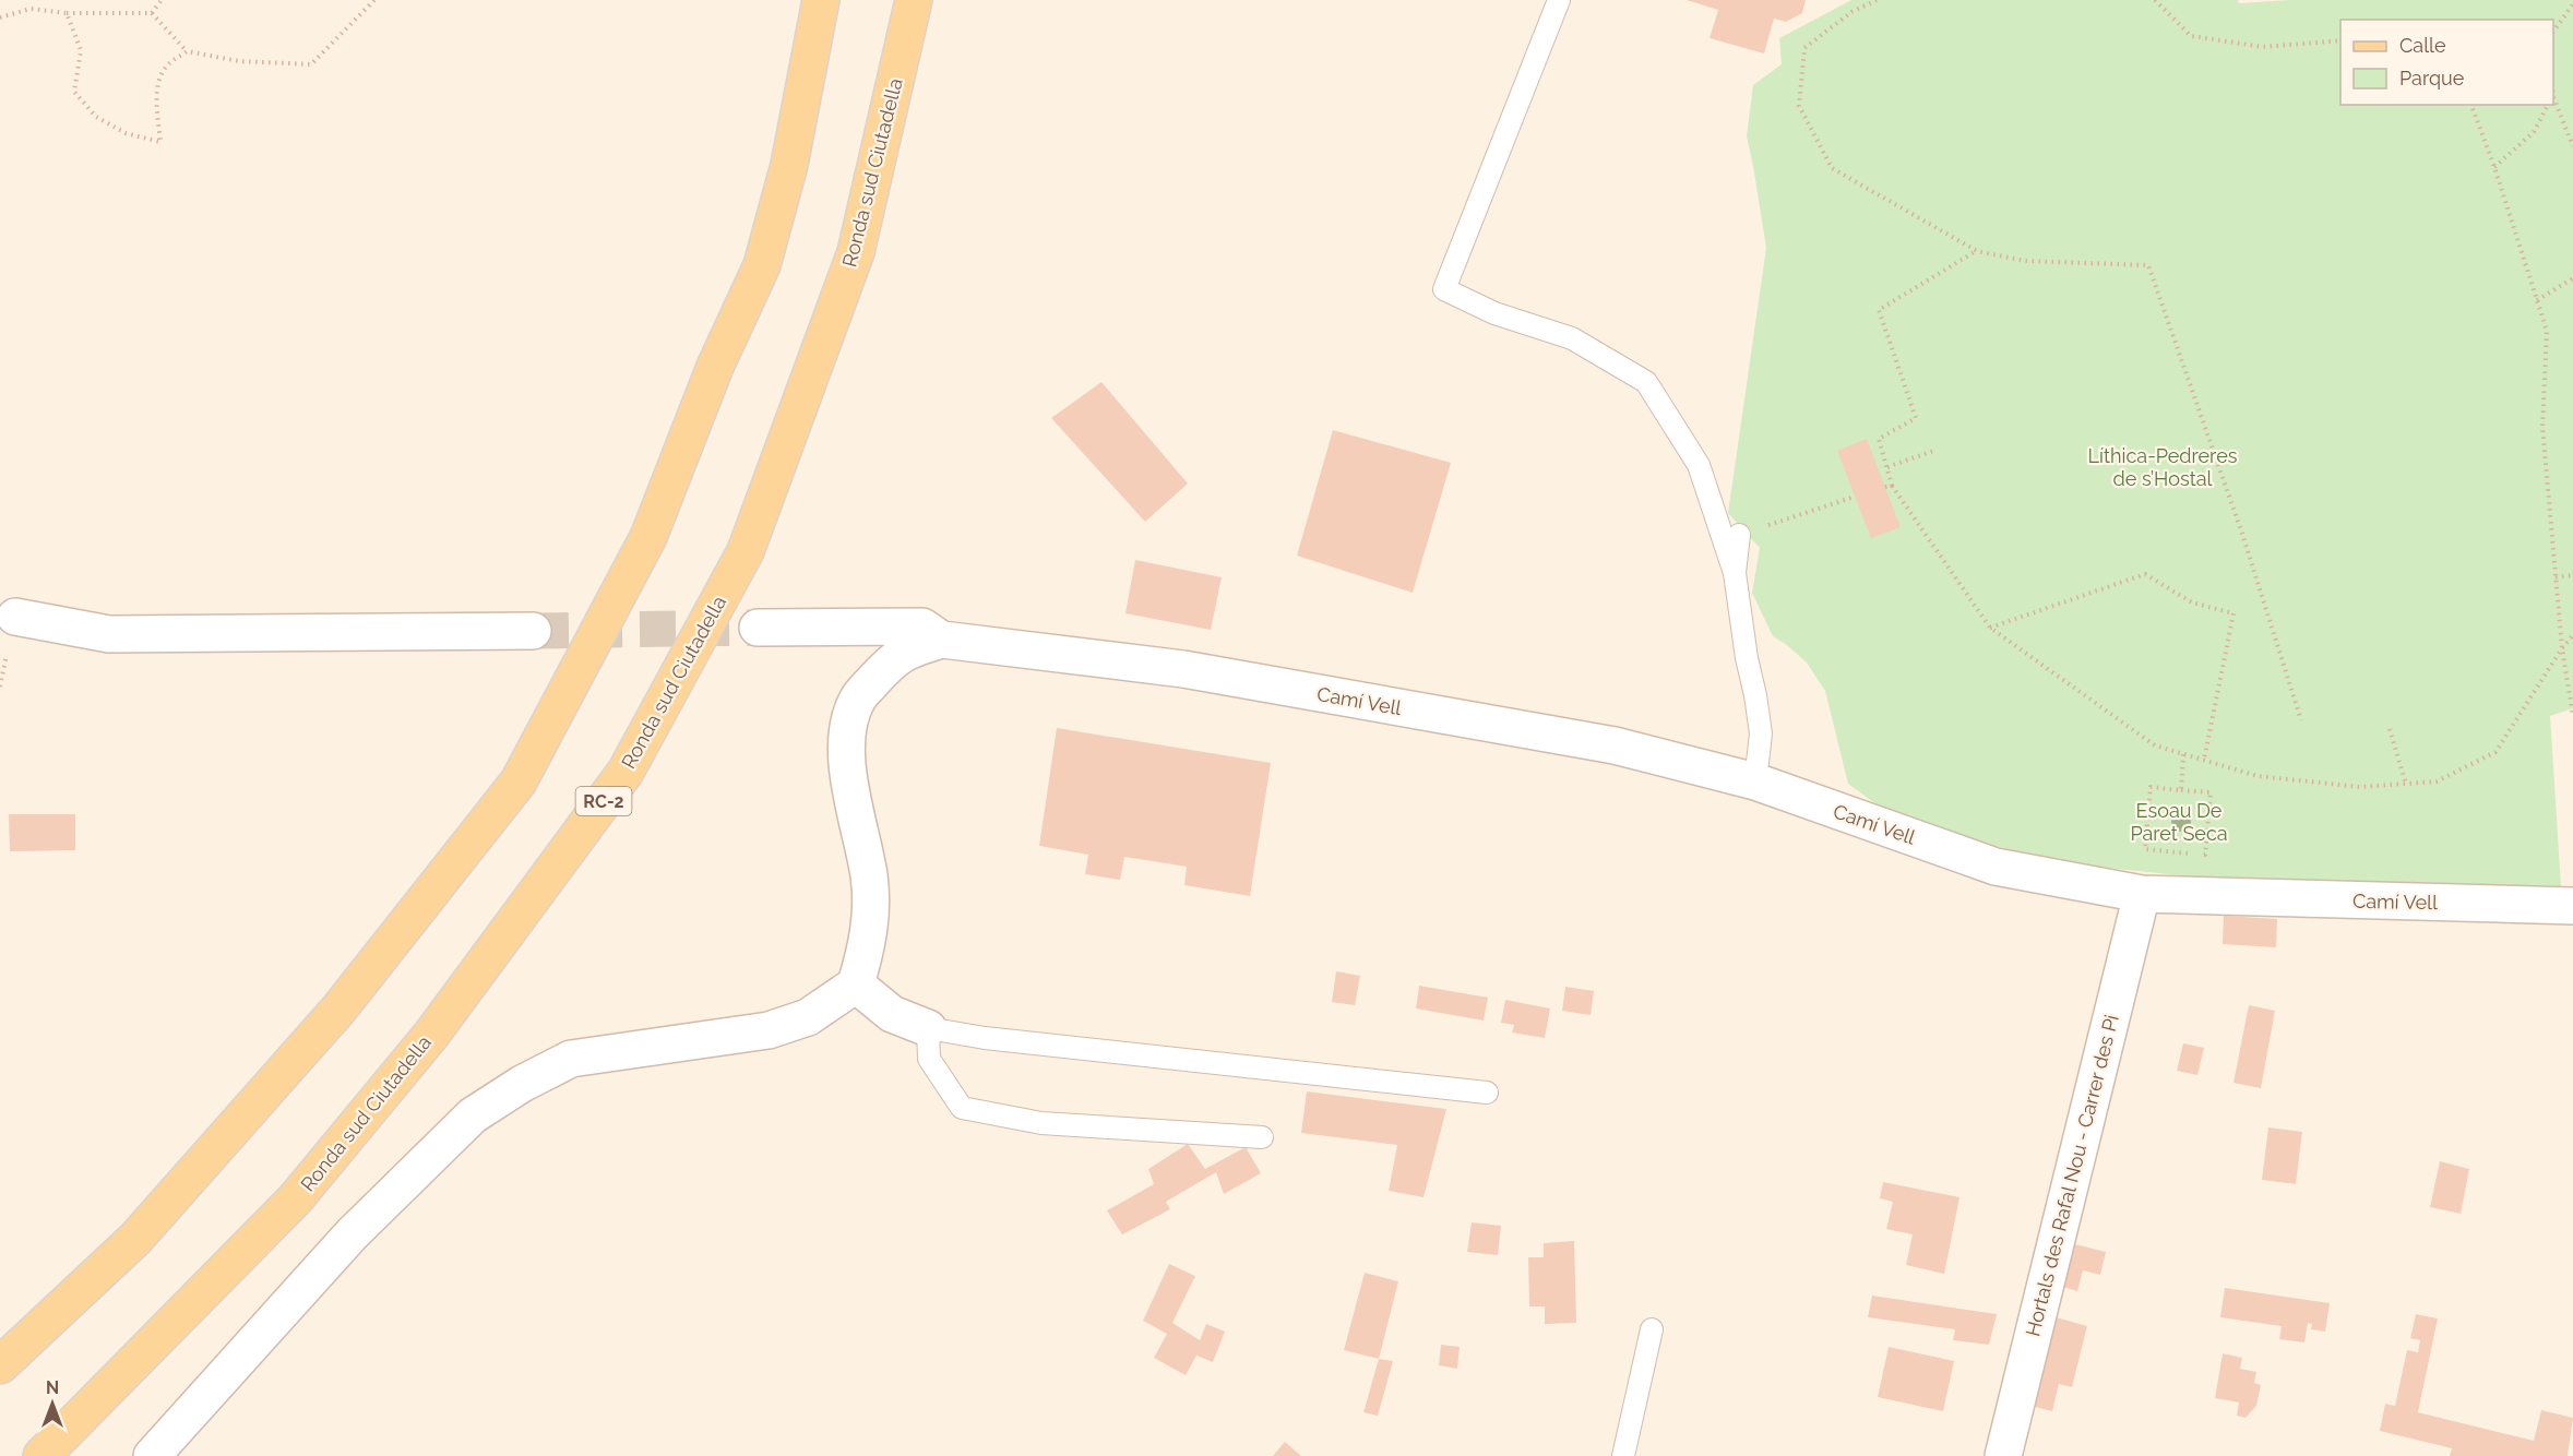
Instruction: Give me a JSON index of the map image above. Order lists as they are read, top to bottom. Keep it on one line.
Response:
{"streets":{"main road":["Ronda sud Ciutadella","RC-2"],"street":["Camí Vell","Hortals des Rafal Nou - Carrer des Pi"]},"crossings":[["Camí Vell","Hortals des Rafal Nou - Carrer des Pi"]],"parks":["Líthica-Pedreres de s’Hostal","Esoau De Paret Seca"],"legend":["Calle","Parque"],"north":"top"}
